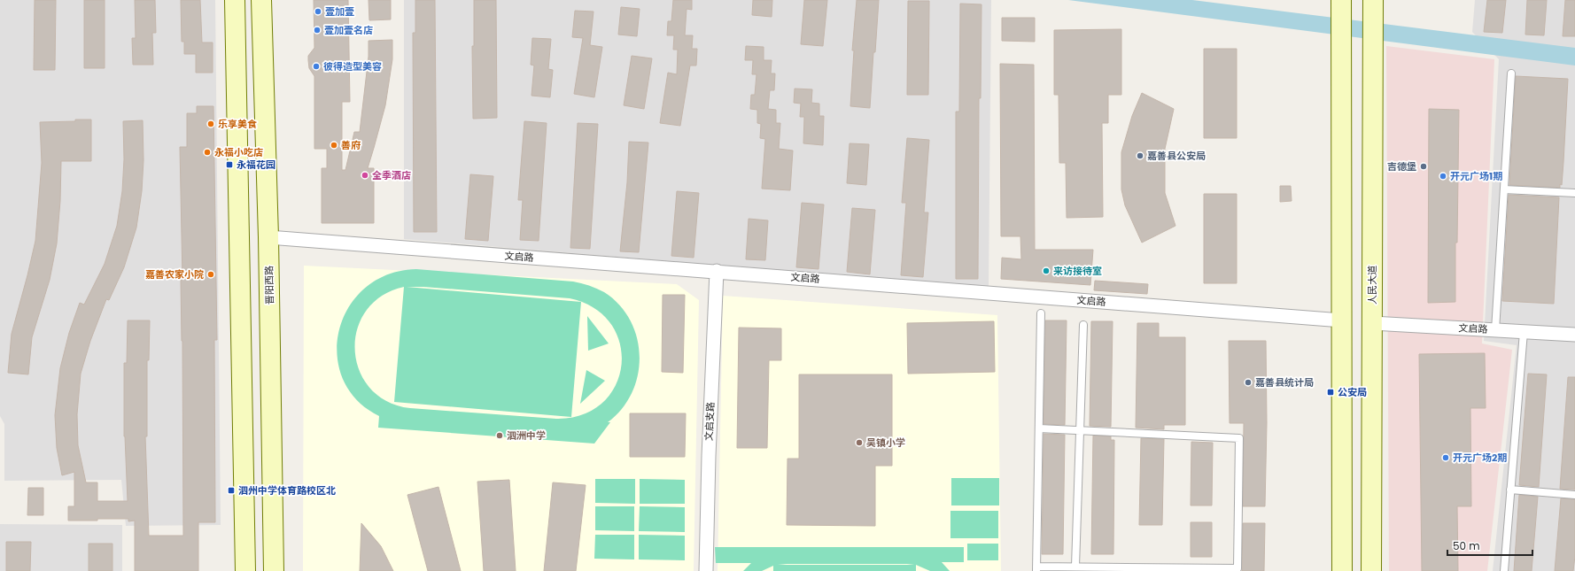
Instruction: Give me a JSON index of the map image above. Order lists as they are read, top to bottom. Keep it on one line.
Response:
{"streets":{"main road":["晋阳西路","人民大道"],"street":["文启路","文启支路"]},"crossings":[["文启路","晋阳西路"],["文启路","人民大道"],["文启路","文启支路"]],"places":{"other":["壹加壹","壹加壹名店","彼得造型美容","乐享美食","善府","永福小吃店","嘉善县公安局","吉德堡","全季酒店","开元广场1期","来访接待室","嘉善农家小院","嘉善县统计局","泗洲中学","吴镇小学","开元广场2期"],"transit":["永福花园","公安局","泗州中学体育路校区北"]},"scale_bar":"50 m"}
